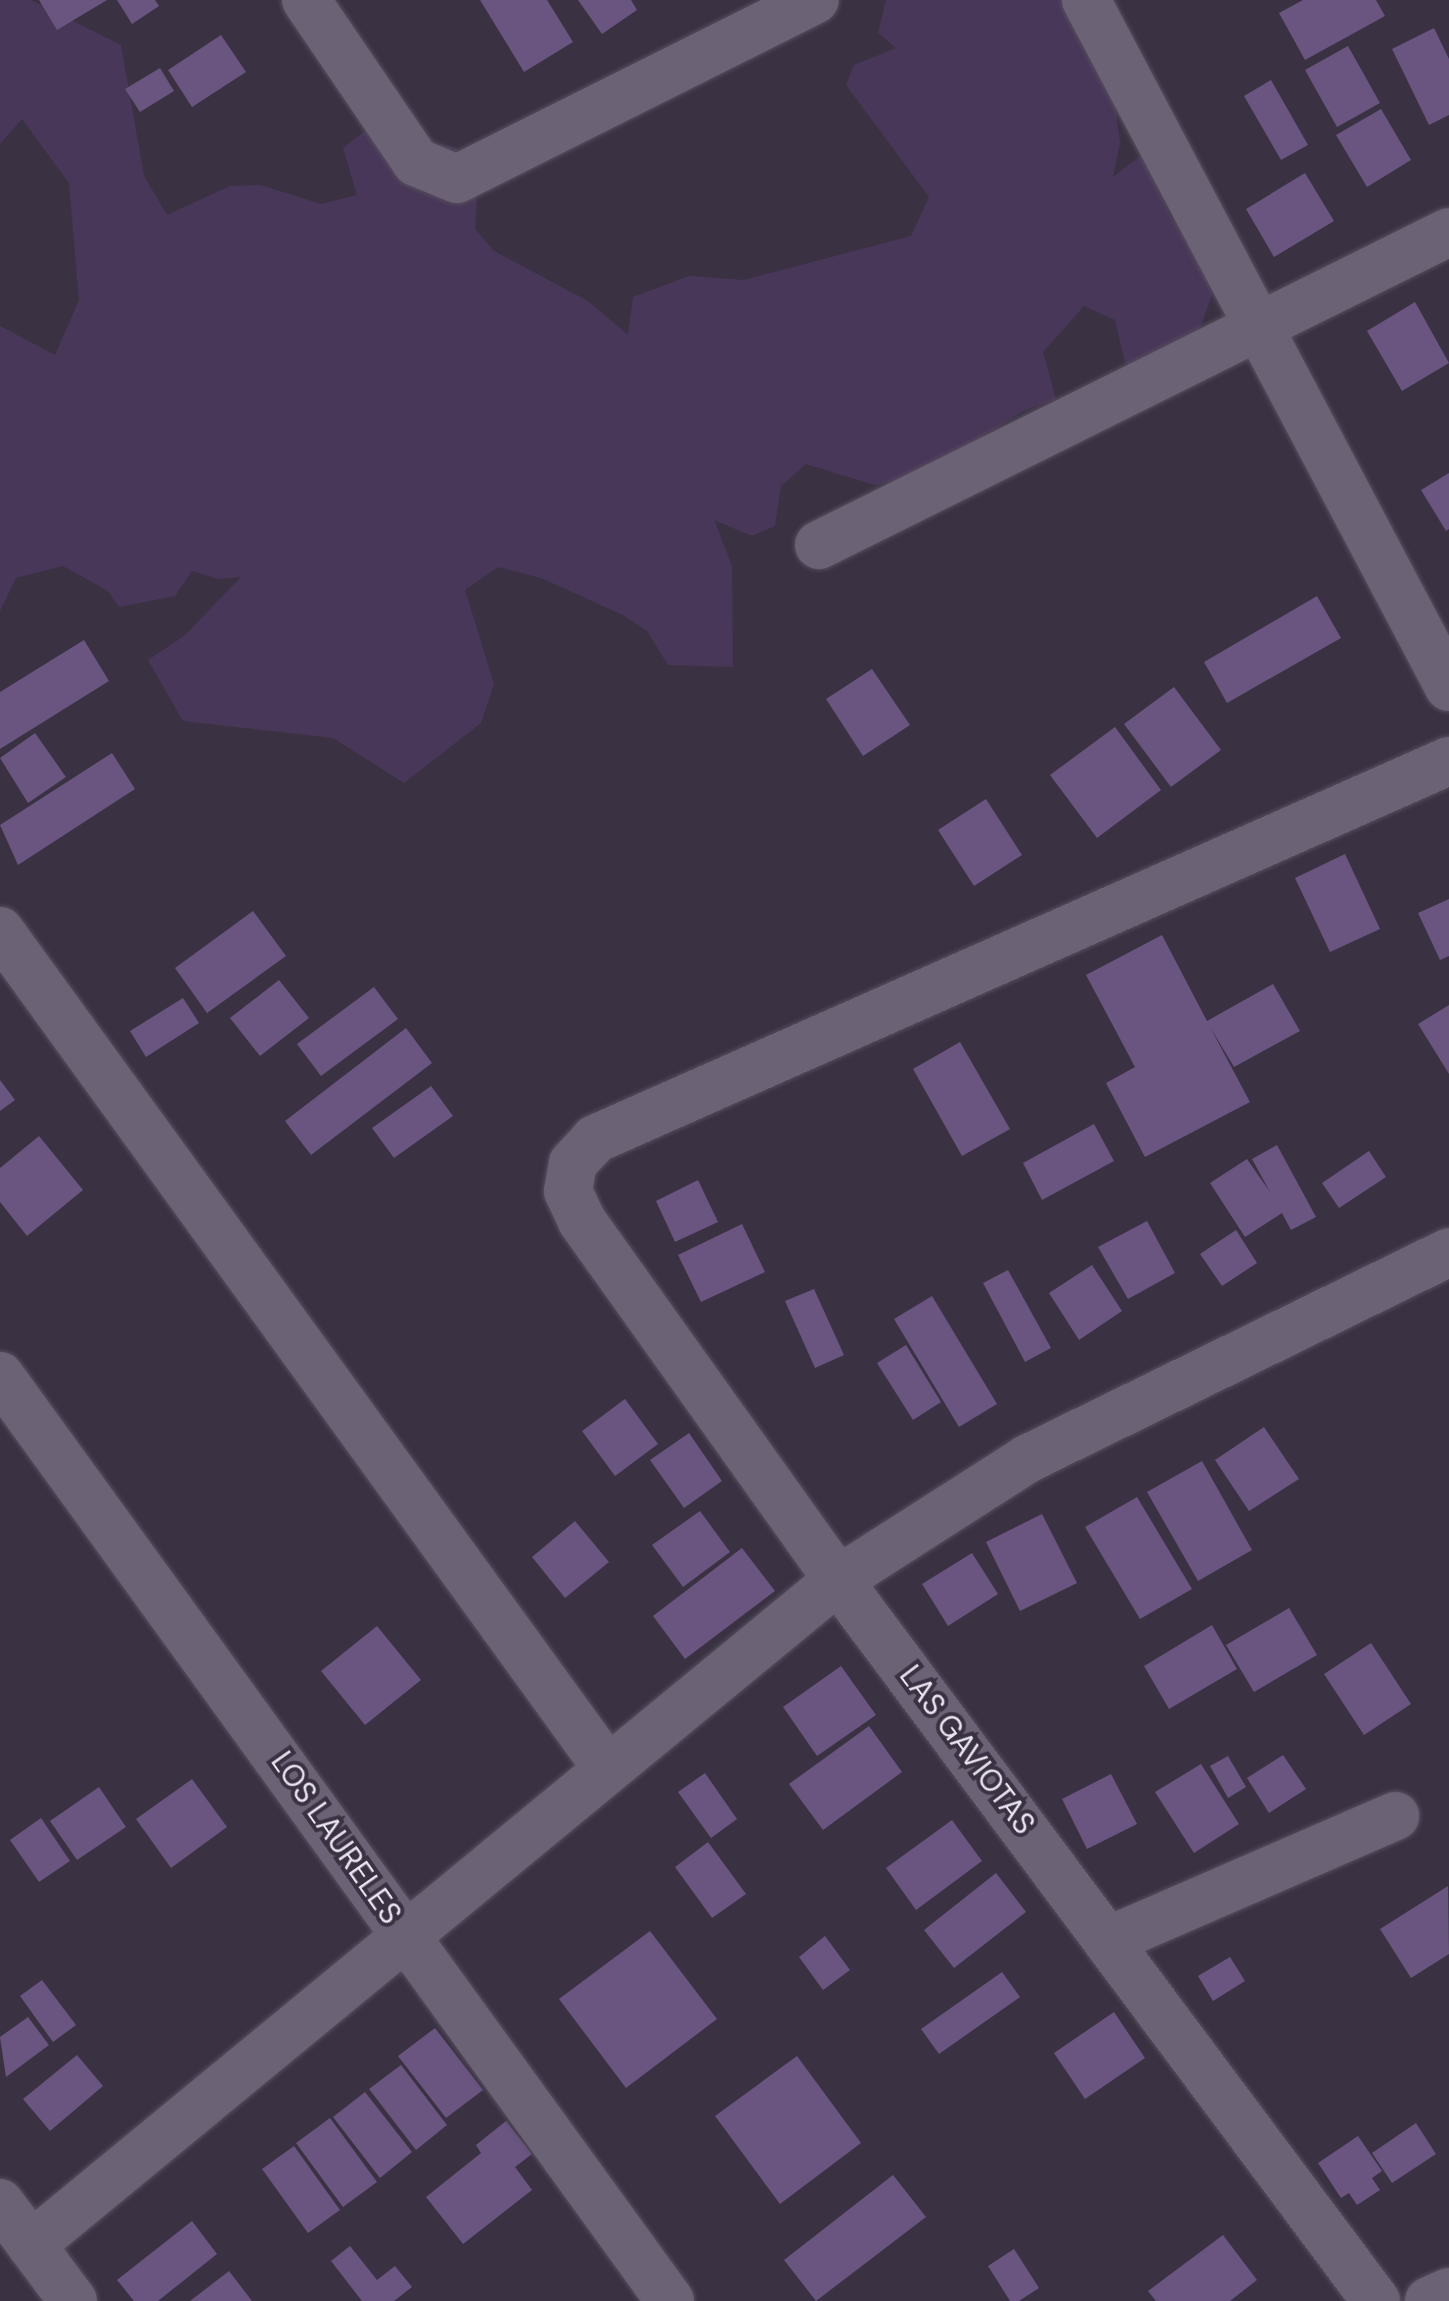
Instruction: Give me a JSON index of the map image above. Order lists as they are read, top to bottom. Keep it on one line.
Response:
{"streets":{"street":["LAS GAVIOTAS","LOS LAURELES"]}}
